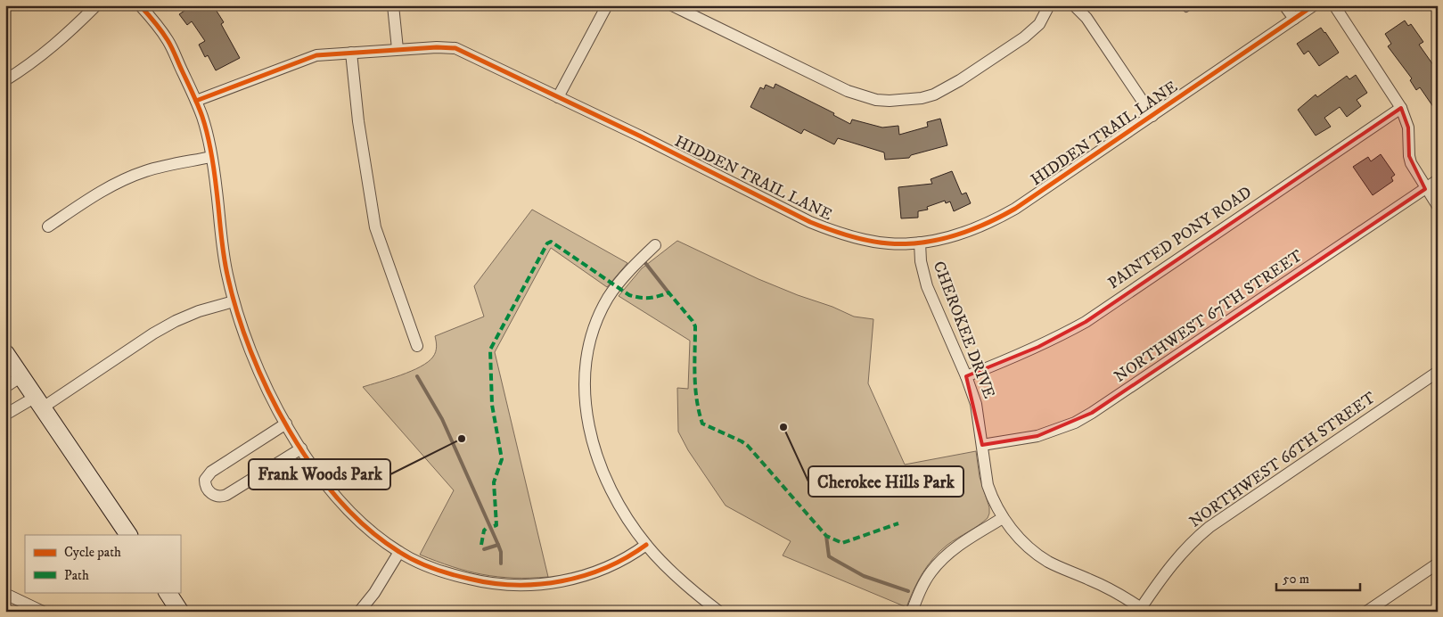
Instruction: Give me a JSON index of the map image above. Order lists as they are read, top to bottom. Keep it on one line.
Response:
{"streets":{"street":["HIDDEN TRAIL LANE","PAINTED PONY ROAD","NORTHWEST 67TH STREET","CHEROKEE DRIVE","NORTHWEST 66TH STREET"]},"crossings":[["HIDDEN TRAIL LANE","CHEROKEE DRIVE"],["PAINTED PONY ROAD","CHEROKEE DRIVE"],["NORTHWEST 67TH STREET","CHEROKEE DRIVE"],["CHEROKEE DRIVE","NORTHWEST 66TH STREET"]],"places":["Cherokee Hills Park","Frank Woods Park"],"legend":["Cycle path","Path"],"scale_bar":"50 m"}
